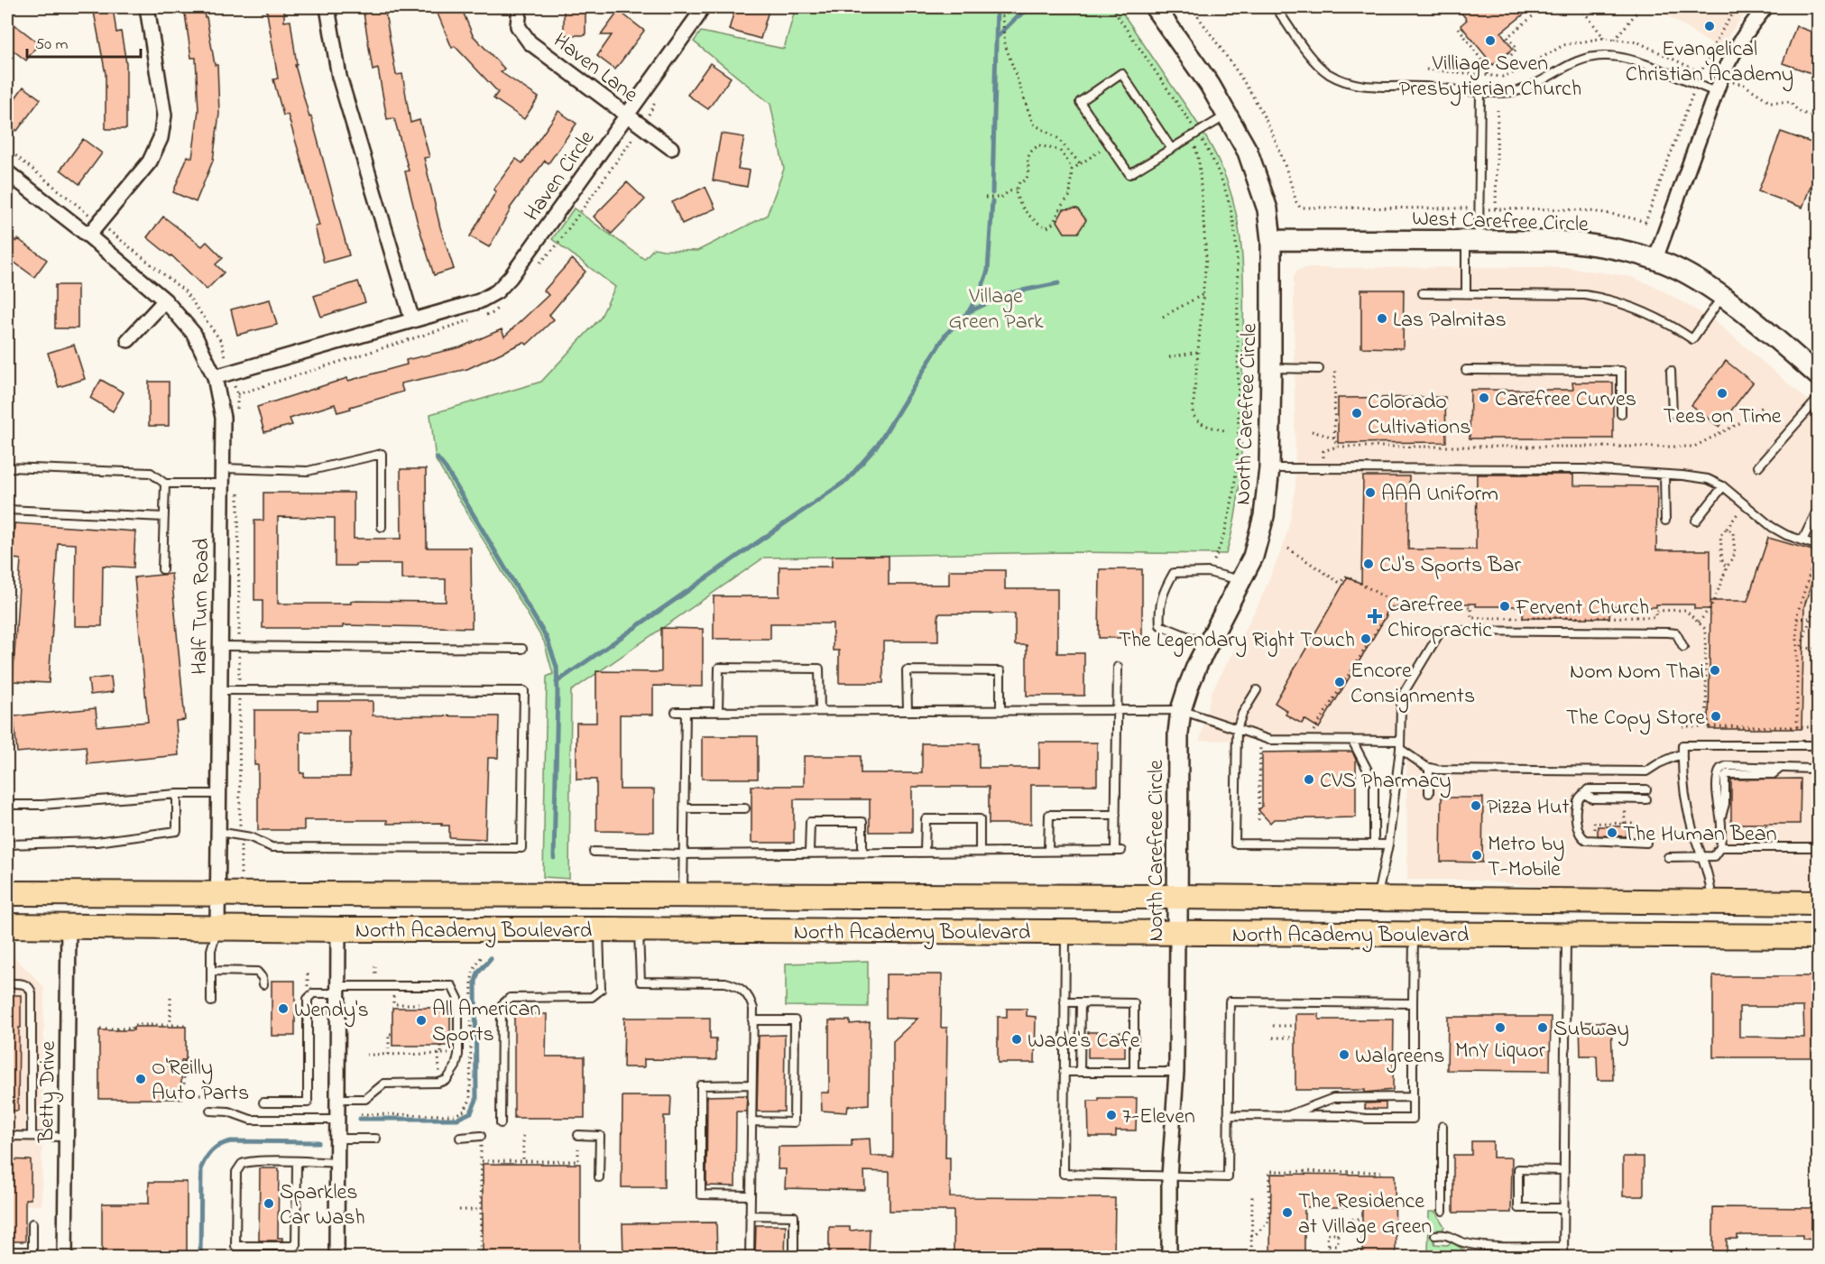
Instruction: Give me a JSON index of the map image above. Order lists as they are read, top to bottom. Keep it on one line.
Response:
{"streets":{"highway":["North Academy Boulevard"],"main road":["West Carefree Circle","North Carefree Circle"],"street":["Haven Lane","Haven Circle","Half Turn Road","Betty Drive"]},"crossings":[["Haven Lane","Haven Circle"],["Haven Circle","Half Turn Road"],["West Carefree Circle","North Carefree Circle"],["North Carefree Circle","North Academy Boulevard"],["Half Turn Road","North Academy Boulevard"],["North Academy Boulevard","Betty Drive"]],"parks":["Village Green Park"],"places":{"other":["Evangelical Christian Academy","Villiage Seven Presbytierian Church","Las Palmitas","Tees on Time","Carefree Curves","Colorado Cultivations","AAA Uniform","CJ's Sports Bar","Fervent Church","The Legendary Right Touch","Nom Nom Thai","Encore Consignments","The Copy Store","CVS Pharmacy","Pizza Hut","The Human Bean","Metro by T-Mobile","Wendy's","All American Sports","MnY Liquor","Subway","Wade's Cafe","Walgreens","O'Reilly Auto Parts","7-Eleven","Sparkles Car Wash","The Residence at Village Green"],"health":["Carefree Chiropractic"]},"scale_bar":"50 m"}
